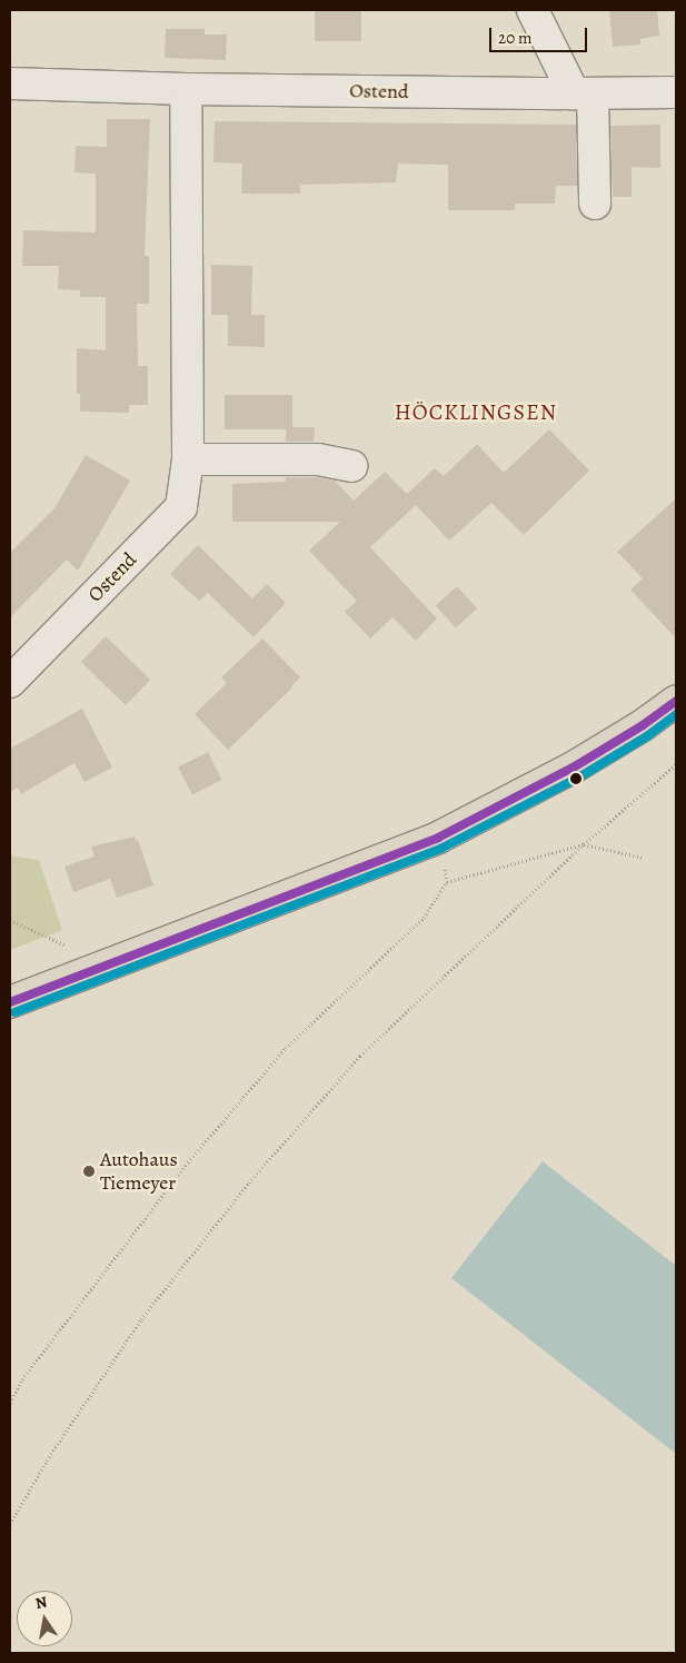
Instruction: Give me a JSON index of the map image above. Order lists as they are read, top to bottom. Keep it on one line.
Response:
{"streets":{"street":["Ostend"]},"districts":["HÖCKLINGSEN"],"places":["Autohaus Tiemeyer"],"scale_bar":"20 m","north":"top"}
